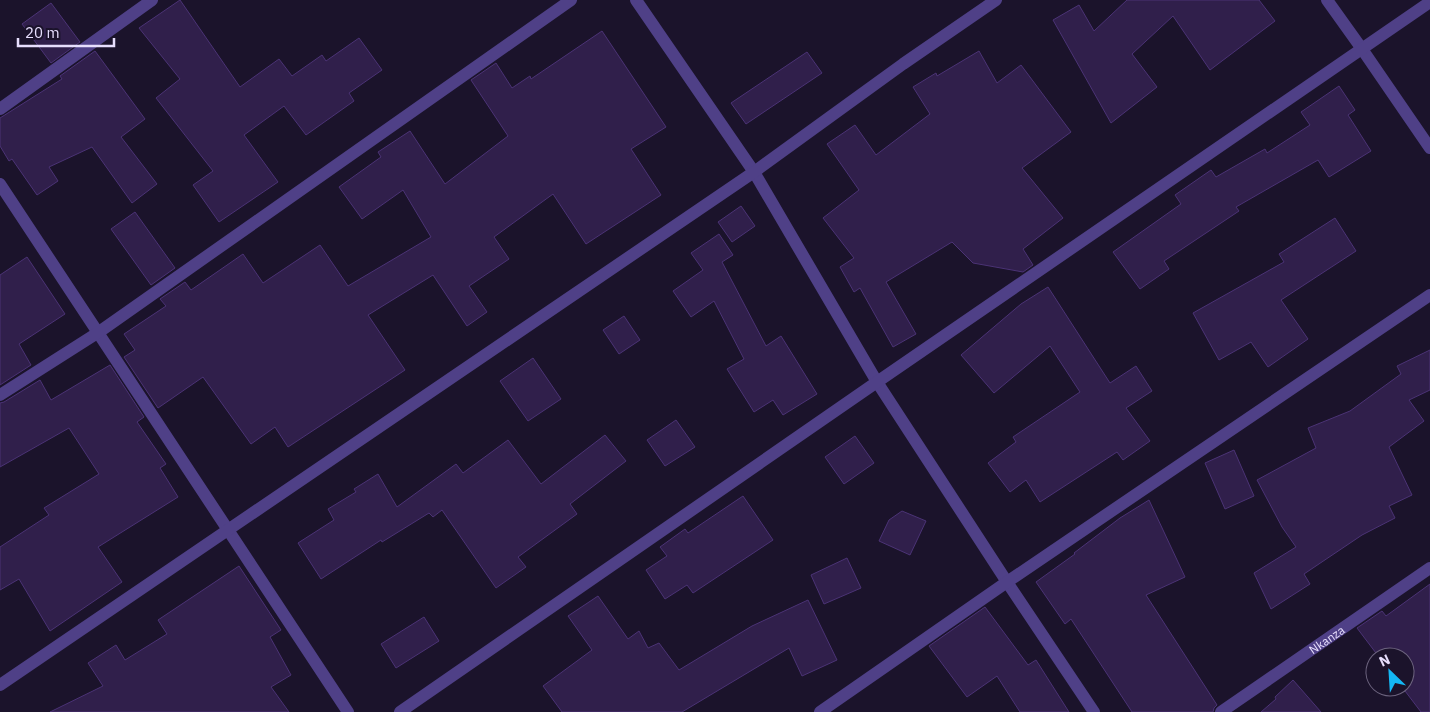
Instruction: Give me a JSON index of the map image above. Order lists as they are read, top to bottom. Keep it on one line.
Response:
{"streets":{"street":["Nkanza"]},"scale_bar":"20 m","north":"top left"}
